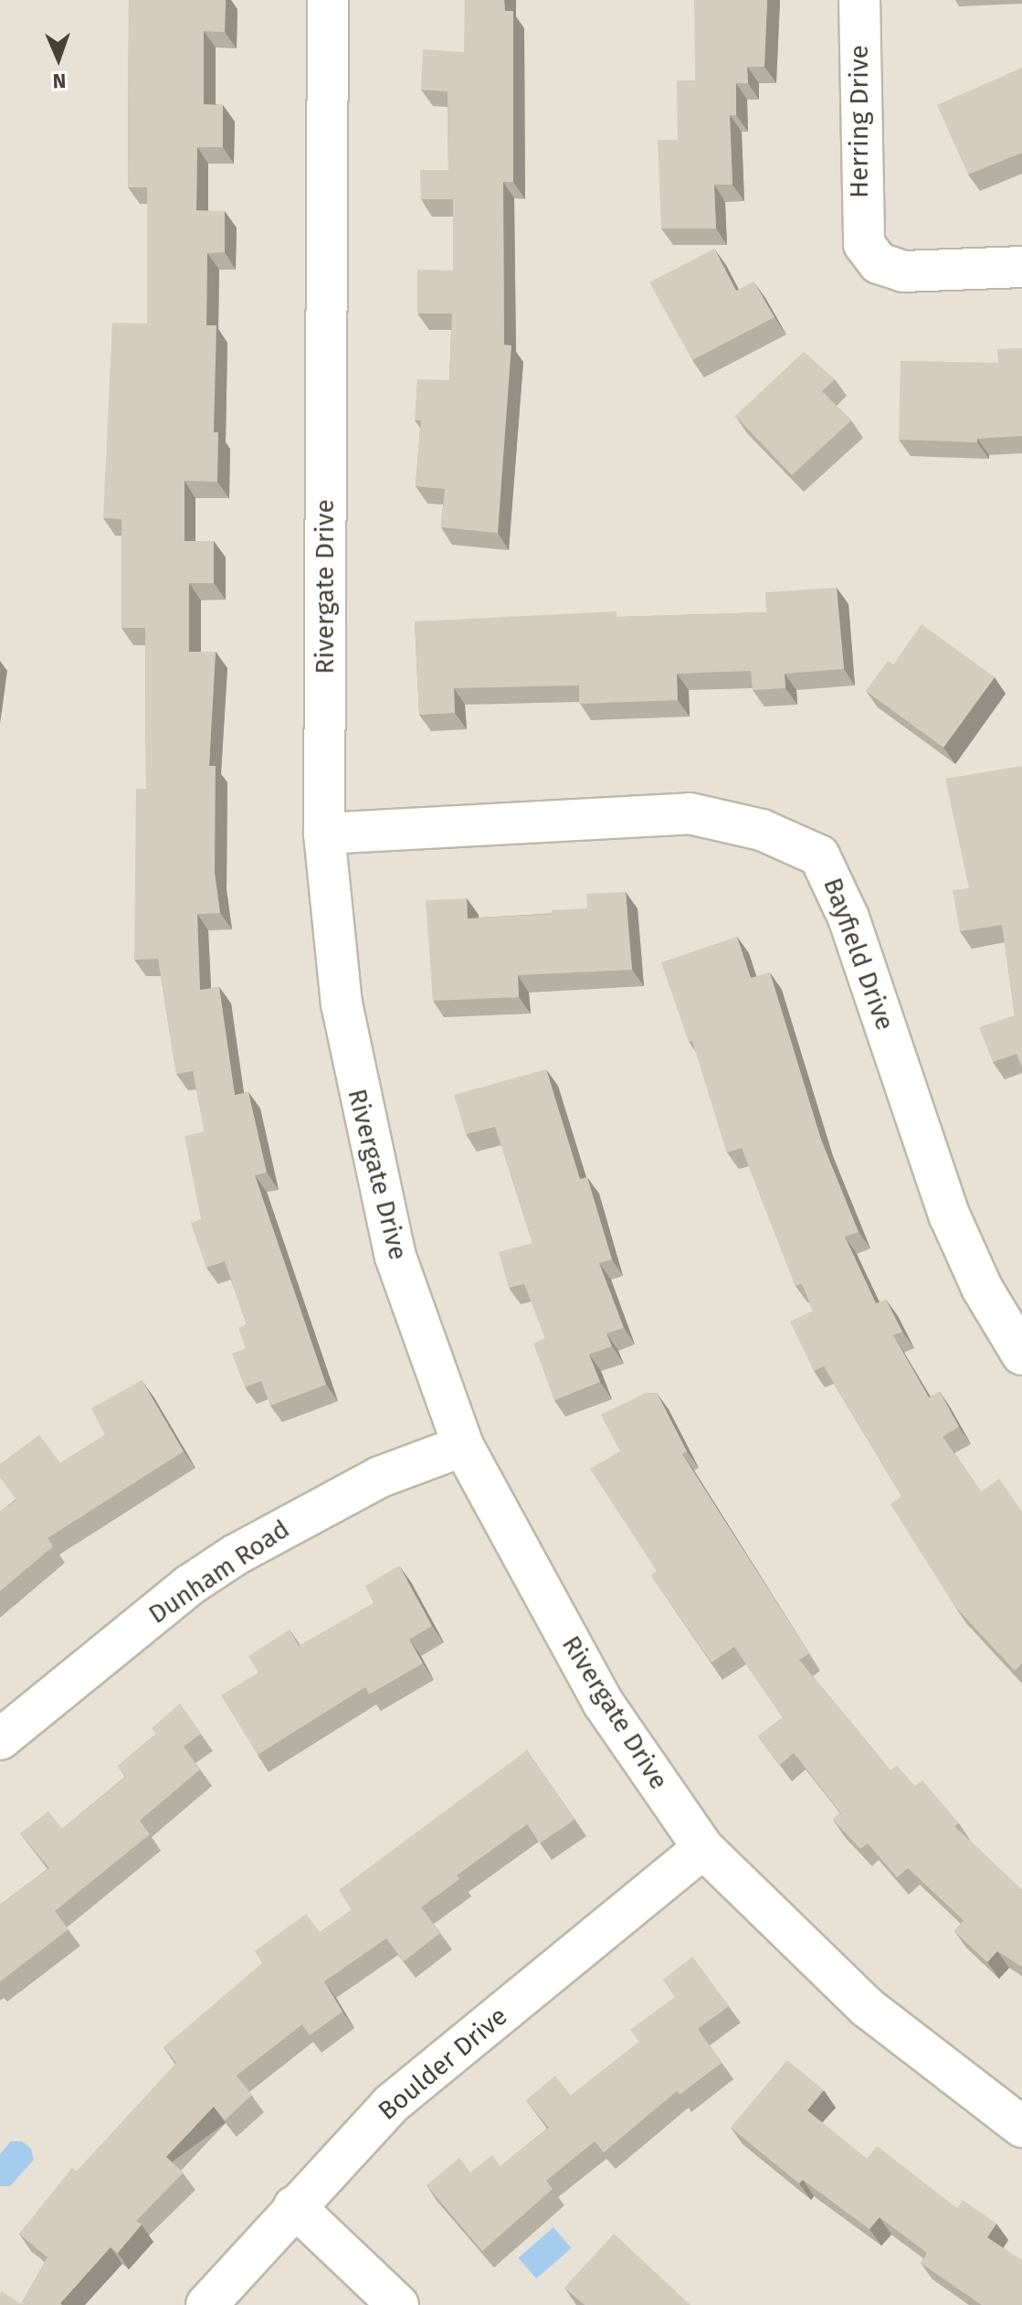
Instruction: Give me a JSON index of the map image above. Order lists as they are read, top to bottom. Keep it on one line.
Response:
{"streets":{"street":["Herring Drive","Rivergate Drive","Bayfield Drive","Dunham Road","Boulder Drive"]},"crossings":[["Rivergate Drive","Bayfield Drive"],["Rivergate Drive","Dunham Road"],["Rivergate Drive","Boulder Drive"]],"north":"bottom"}
